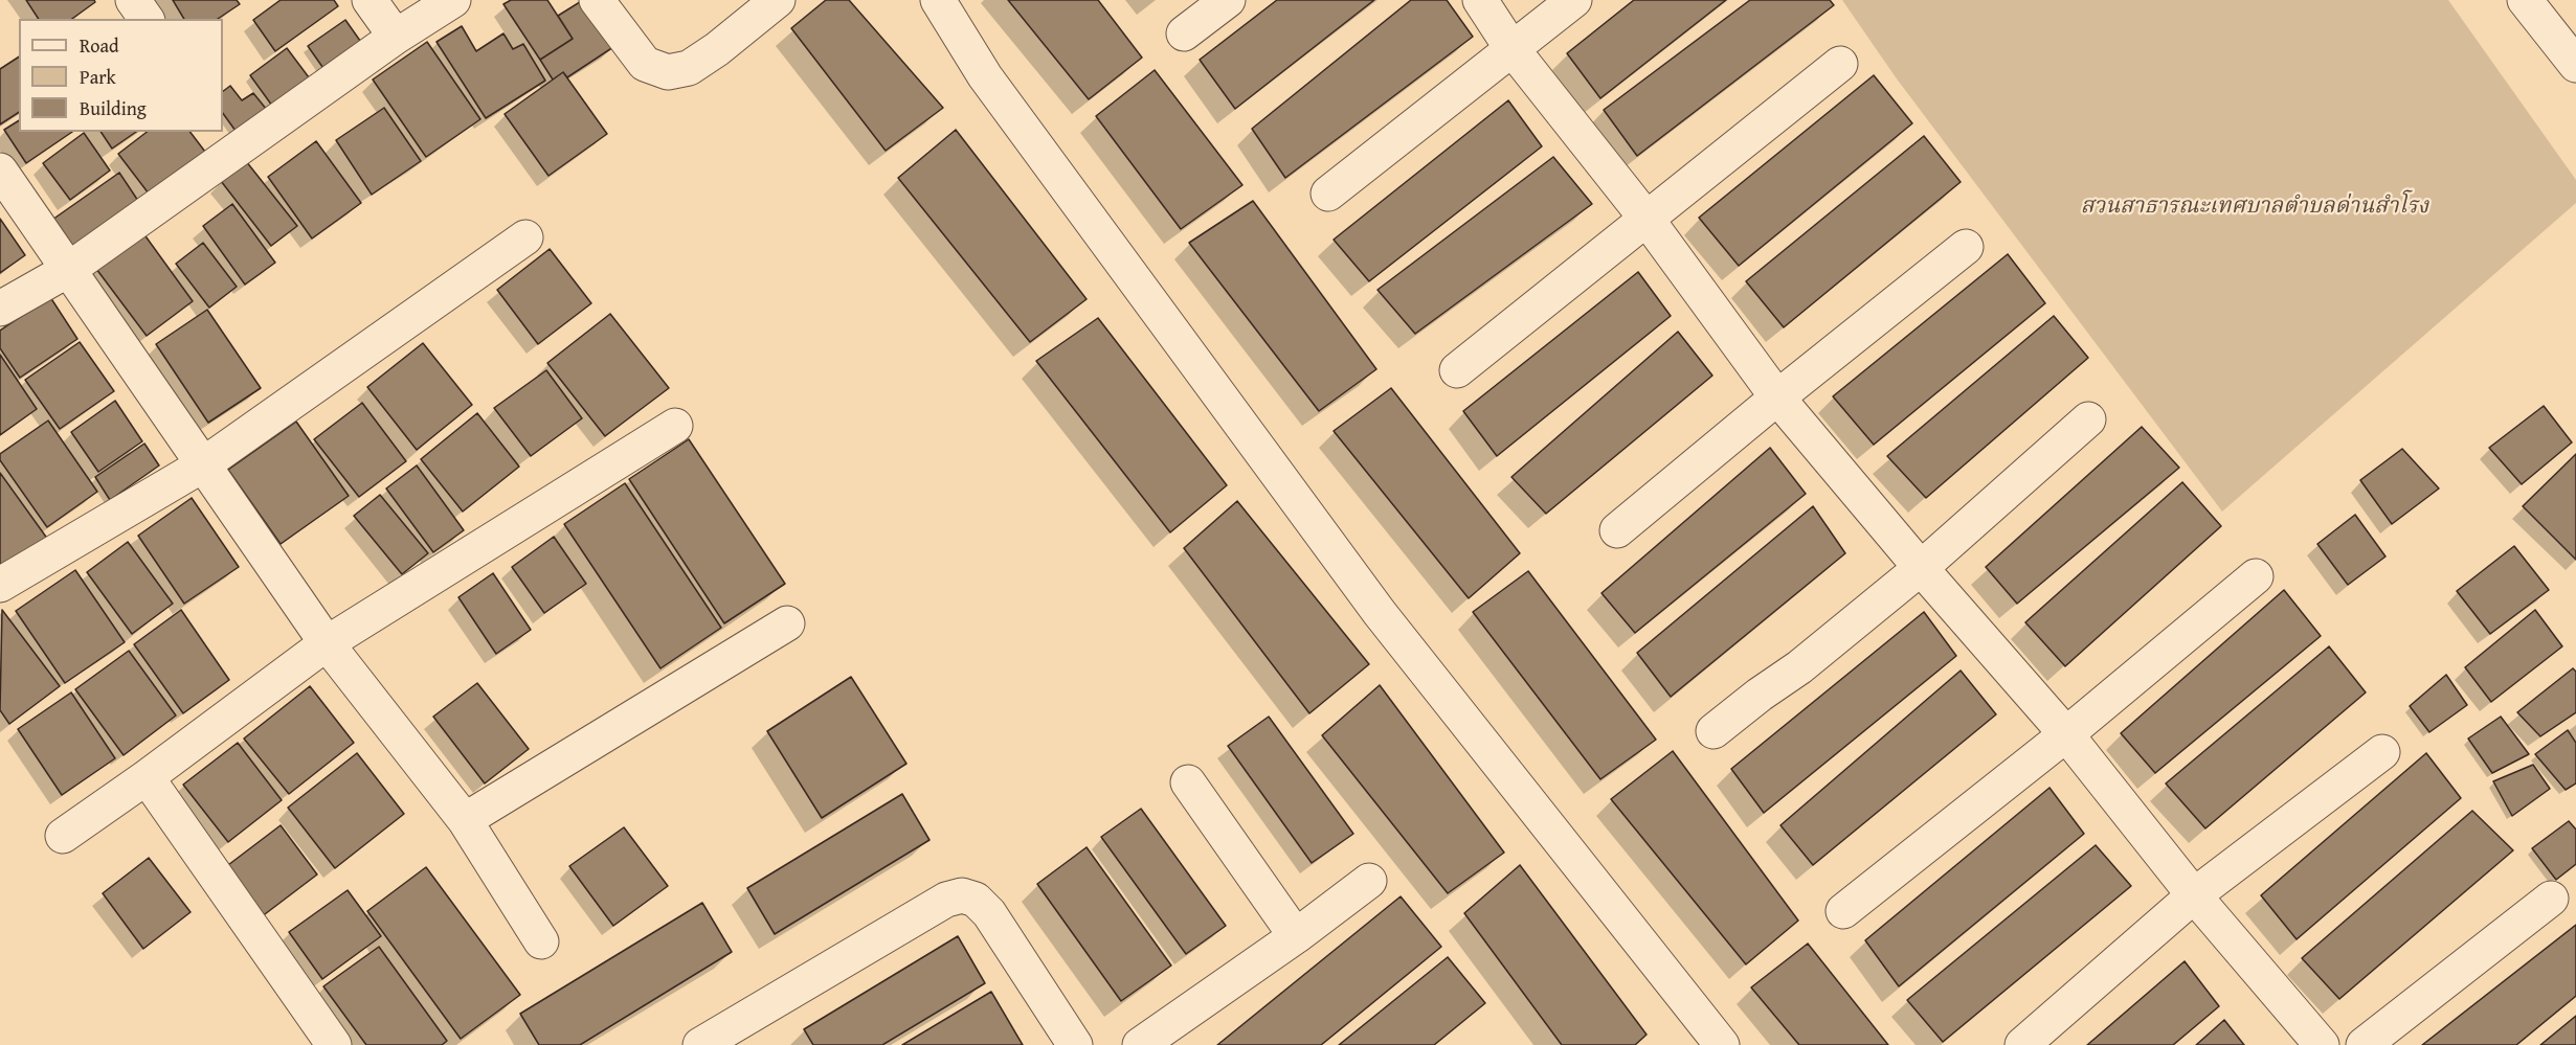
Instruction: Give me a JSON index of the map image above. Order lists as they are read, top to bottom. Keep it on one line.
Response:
{"parks":["สวนสาธารณะเทศบาลตำบลด่านสำโรง"],"legend":["Road","Park","Building"]}
